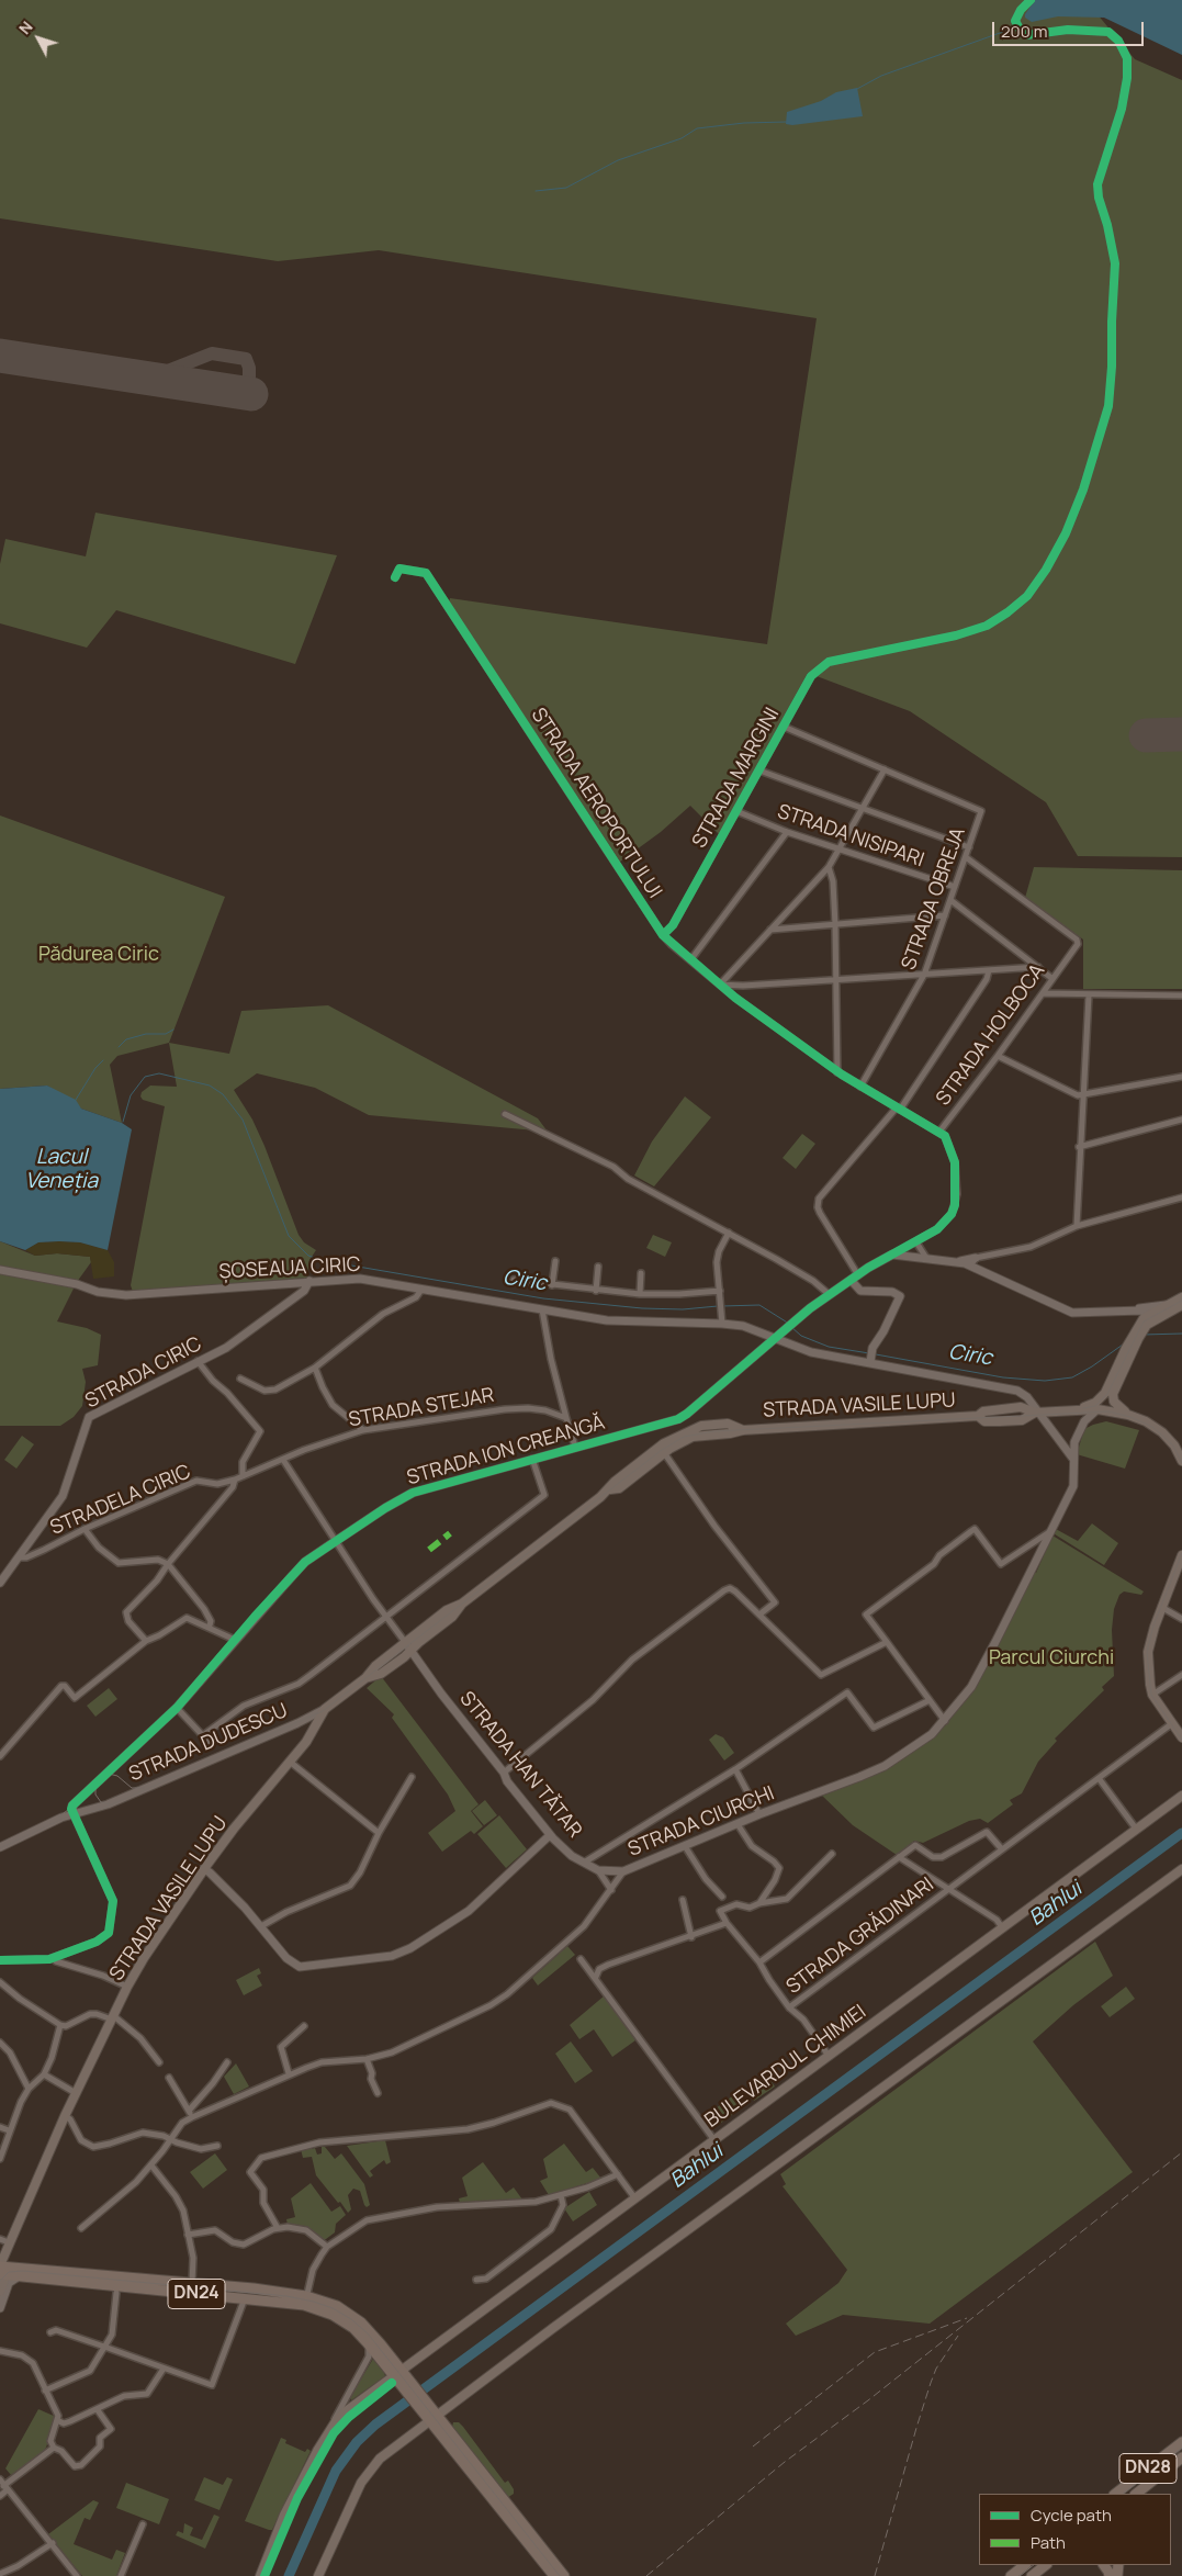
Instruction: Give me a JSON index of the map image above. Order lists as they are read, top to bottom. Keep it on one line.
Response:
{"streets":{"main road":["STRADA VASILE LUPU","BULEVARDUL CHIMIEI","DN24","DN28"],"street":["STRADA MARGINI","STRADA AEROPORTULUI","STRADA NISIPARI","STRADA OBREJA","STRADA HOLBOCA","ȘOSEAUA CIRIC","STRADA CIRIC","STRADA STEJAR","STRADA ION CREANGĂ","STRADELA CIRIC","STRADA DUDESCU","STRADA HAN TĂTAR","STRADA CIURCHI","STRADA GRĂDINARI"]},"crossings":[["STRADA MARGINI","STRADA AEROPORTULUI"],["STRADA MARGINI","STRADA NISIPARI"],["STRADA MARGINI","STRADA OBREJA"],["STRADA AEROPORTULUI","STRADA OBREJA"],["STRADA AEROPORTULUI","STRADA HOLBOCA"],["STRADA NISIPARI","STRADA OBREJA"],["STRADA OBREJA","STRADA HOLBOCA"],["STRADA HOLBOCA","STRADA ION CREANGĂ"],["ȘOSEAUA CIRIC","STRADA CIRIC"],["ȘOSEAUA CIRIC","STRADA VASILE LUPU"],["ȘOSEAUA CIRIC","STRADA ION CREANGĂ"],["STRADA CIRIC","STRADELA CIRIC"],["STRADA VASILE LUPU","STRADA DUDESCU"],["STRADA VASILE LUPU","STRADA HAN TĂTAR"],["STRADA VASILE LUPU","STRADA CIURCHI"],["STRADA VASILE LUPU","DN24"],["STRADA STEJAR","STRADELA CIRIC"],["STRADA ION CREANGĂ","STRADA DUDESCU"],["STRADA HAN TĂTAR","STRADA CIURCHI"],["STRADA GRĂDINARI","BULEVARDUL CHIMIEI"],["BULEVARDUL CHIMIEI","DN24"]],"water":["Lacul Veneția","Ciric","Bahlui"],"parks":["Pădurea Ciric","Parcul Ciurchi"],"legend":["Cycle path","Path"],"scale_bar":"200 m","north":"top left"}
